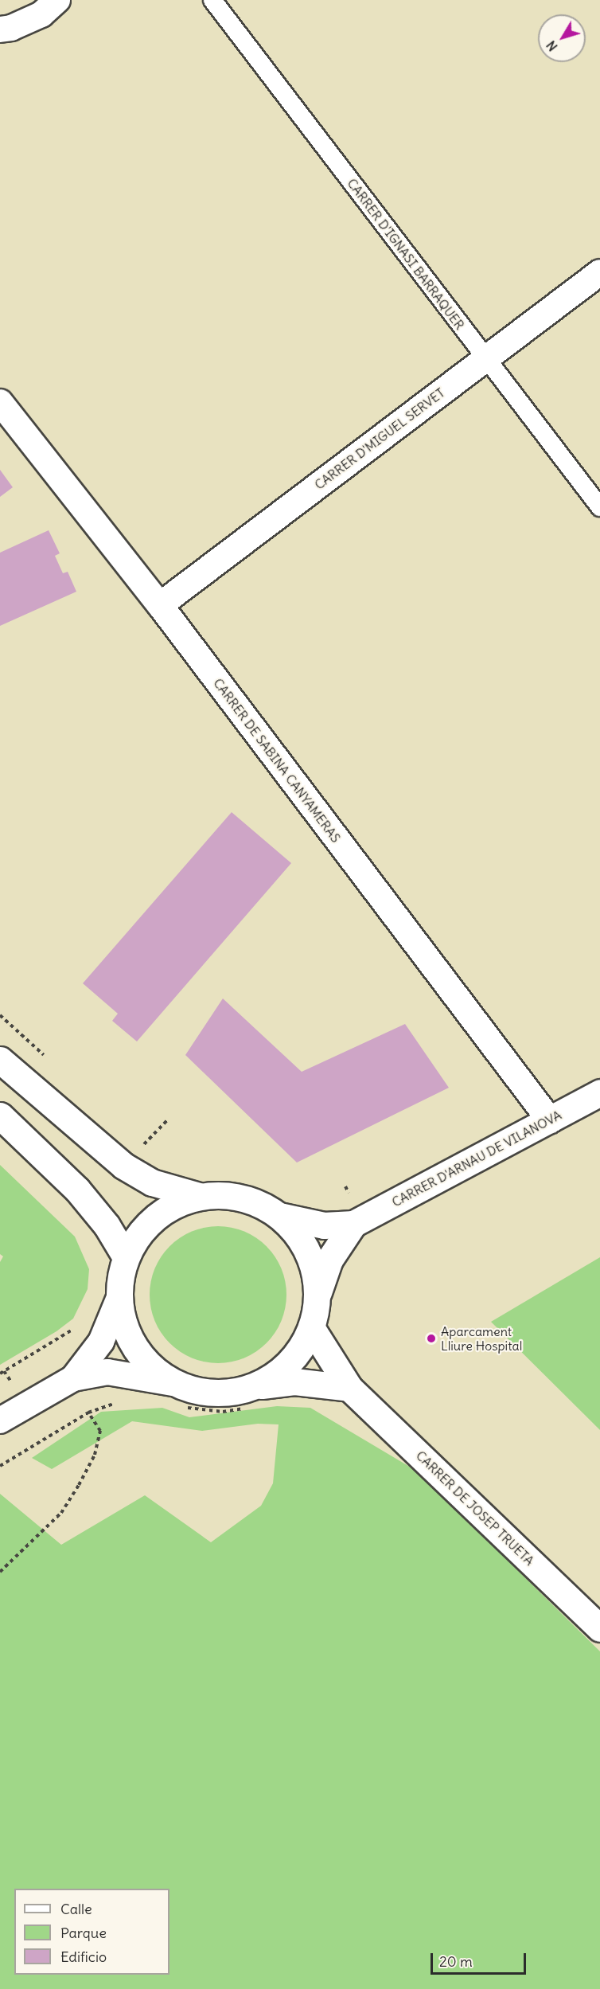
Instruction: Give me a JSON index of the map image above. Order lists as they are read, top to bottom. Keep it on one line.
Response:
{"streets":{"street":["CARRER D'IGNASI BARRAQUER","CARRER D'MIGUEL SERVET","CARRER DE SABINA CANYAMERAS","CARRER D'ARNAU DE VILANOVA","CARRER DE JOSEP TRUETA"]},"crossings":[["CARRER D'IGNASI BARRAQUER","CARRER D'MIGUEL SERVET"],["CARRER D'MIGUEL SERVET","CARRER DE SABINA CANYAMERAS"],["CARRER DE SABINA CANYAMERAS","CARRER D'ARNAU DE VILANOVA"]],"places":["Aparcament Lliure Hospital"],"legend":["Calle","Parque","Edificio"],"scale_bar":"20 m","north":"bottom left"}
